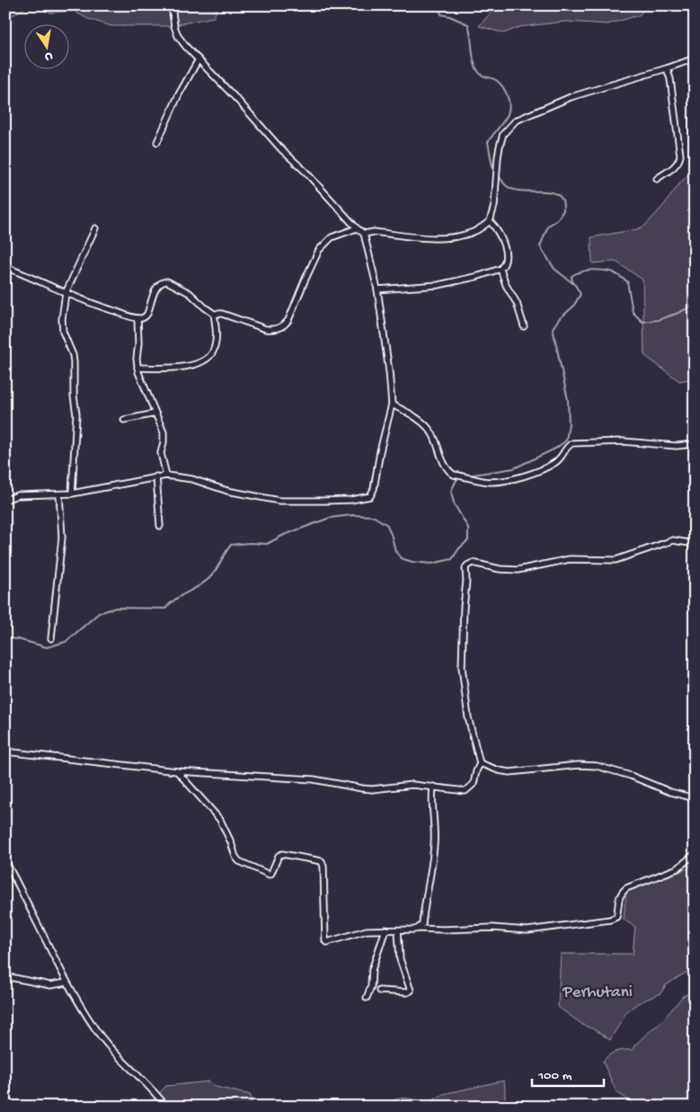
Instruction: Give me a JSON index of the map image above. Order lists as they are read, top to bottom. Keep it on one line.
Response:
{"parks":["Perhutani"],"scale_bar":"100 m","north":"bottom"}
